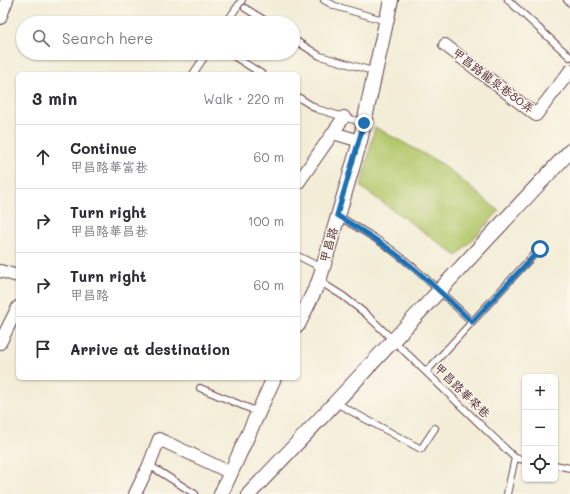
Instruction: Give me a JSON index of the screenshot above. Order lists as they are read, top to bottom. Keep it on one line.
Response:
{"streets":{"street":["甲昌路龍泉巷80弄","甲昌路"],"lane":["甲昌路華榮巷"]},"crossings":[["甲昌路","甲昌路華榮巷"]],"page":{"search":"Search here","heading":["3 min","Walk · 220 m"],"list":[["Continue","甲昌路華富巷","60 m"],["Turn right","甲昌路華昌巷","100 m"],["Turn right","甲昌路","60 m"],"Arrive at destination"],"map_buttons":["+","−"]}}
